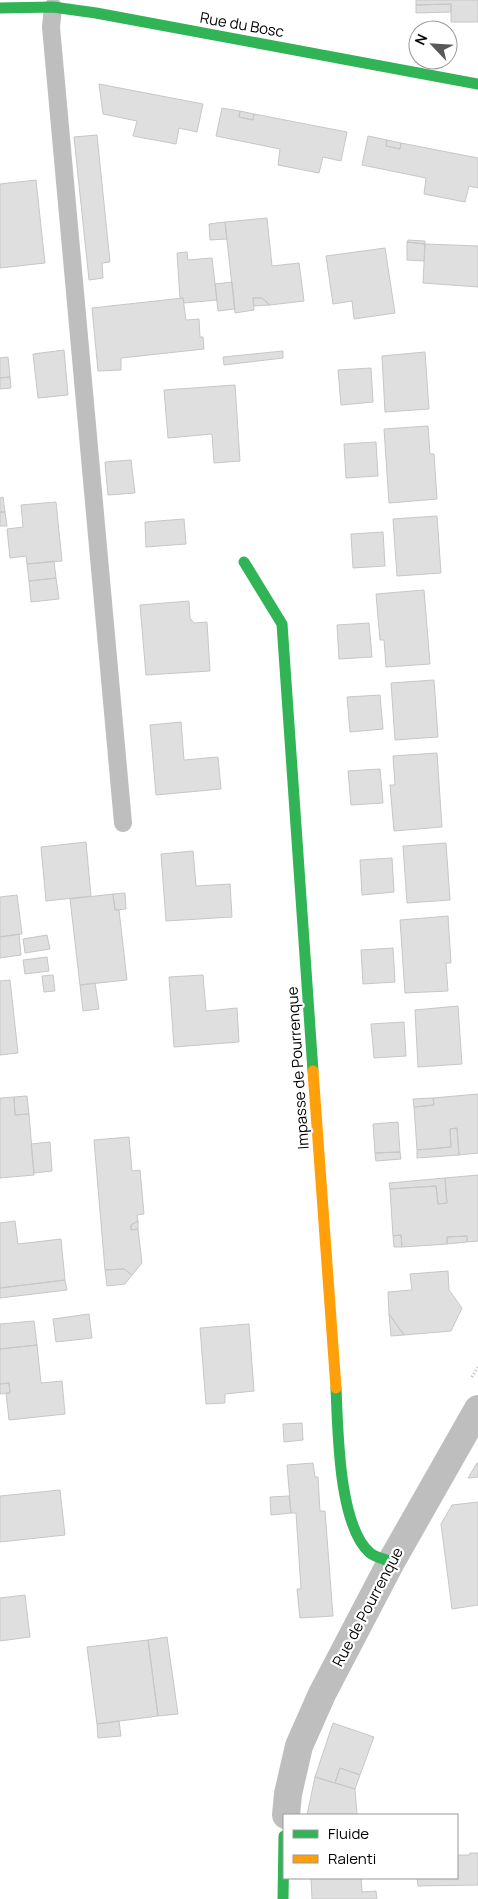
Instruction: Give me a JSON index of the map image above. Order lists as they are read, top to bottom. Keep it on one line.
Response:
{"streets":{"street":["Rue du Bosc","Impasse de Pourrenque","Rue de Pourrenque"]},"crossings":[["Impasse de Pourrenque","Rue de Pourrenque"]],"legend":["Fluide","Ralenti"],"north":"top left"}
